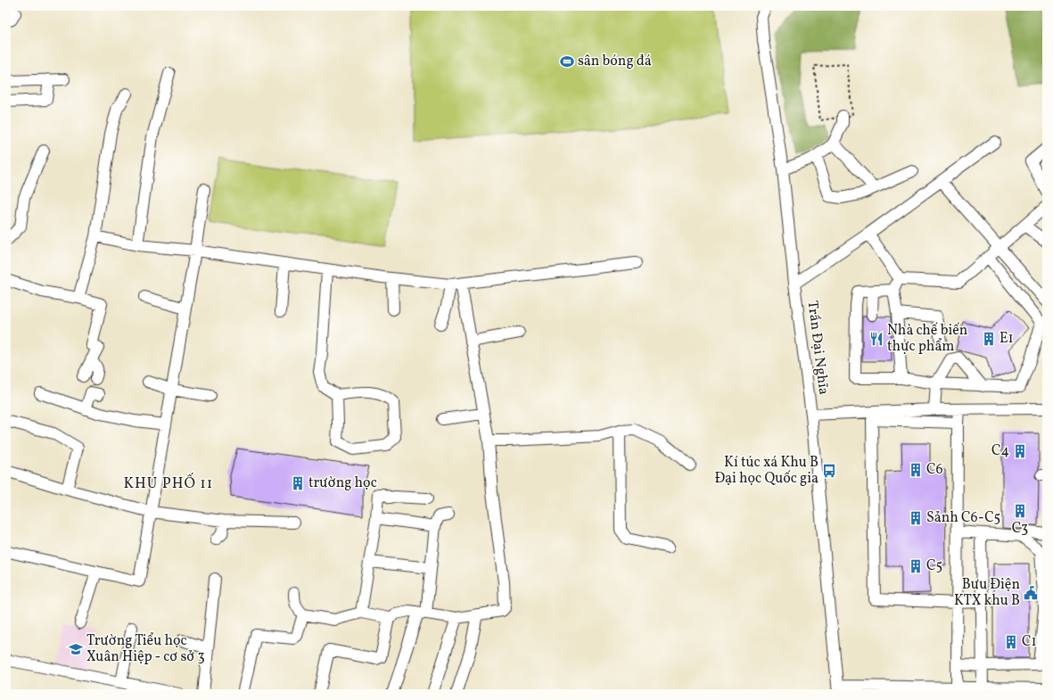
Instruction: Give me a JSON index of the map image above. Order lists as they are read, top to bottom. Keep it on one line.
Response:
{"streets":{"street":["Trần Đại Nghĩa"]},"districts":["KHU PHỐ 11"],"places":{"sports":["sân bóng đá"],"restaurant":["Nhà chế biến thực phẩm"],"building":["E1","C4","C6","trường học","C3","Sảnh C6-C5","C5","C1"],"bus stop":["Kí túc xá Khu B Đại học Quốc gia"],"public building":["Bưu Điện KTX khu B"],"school or university":["Trường Tiểu học Xuân Hiệp - cơ sở 3"]}}
